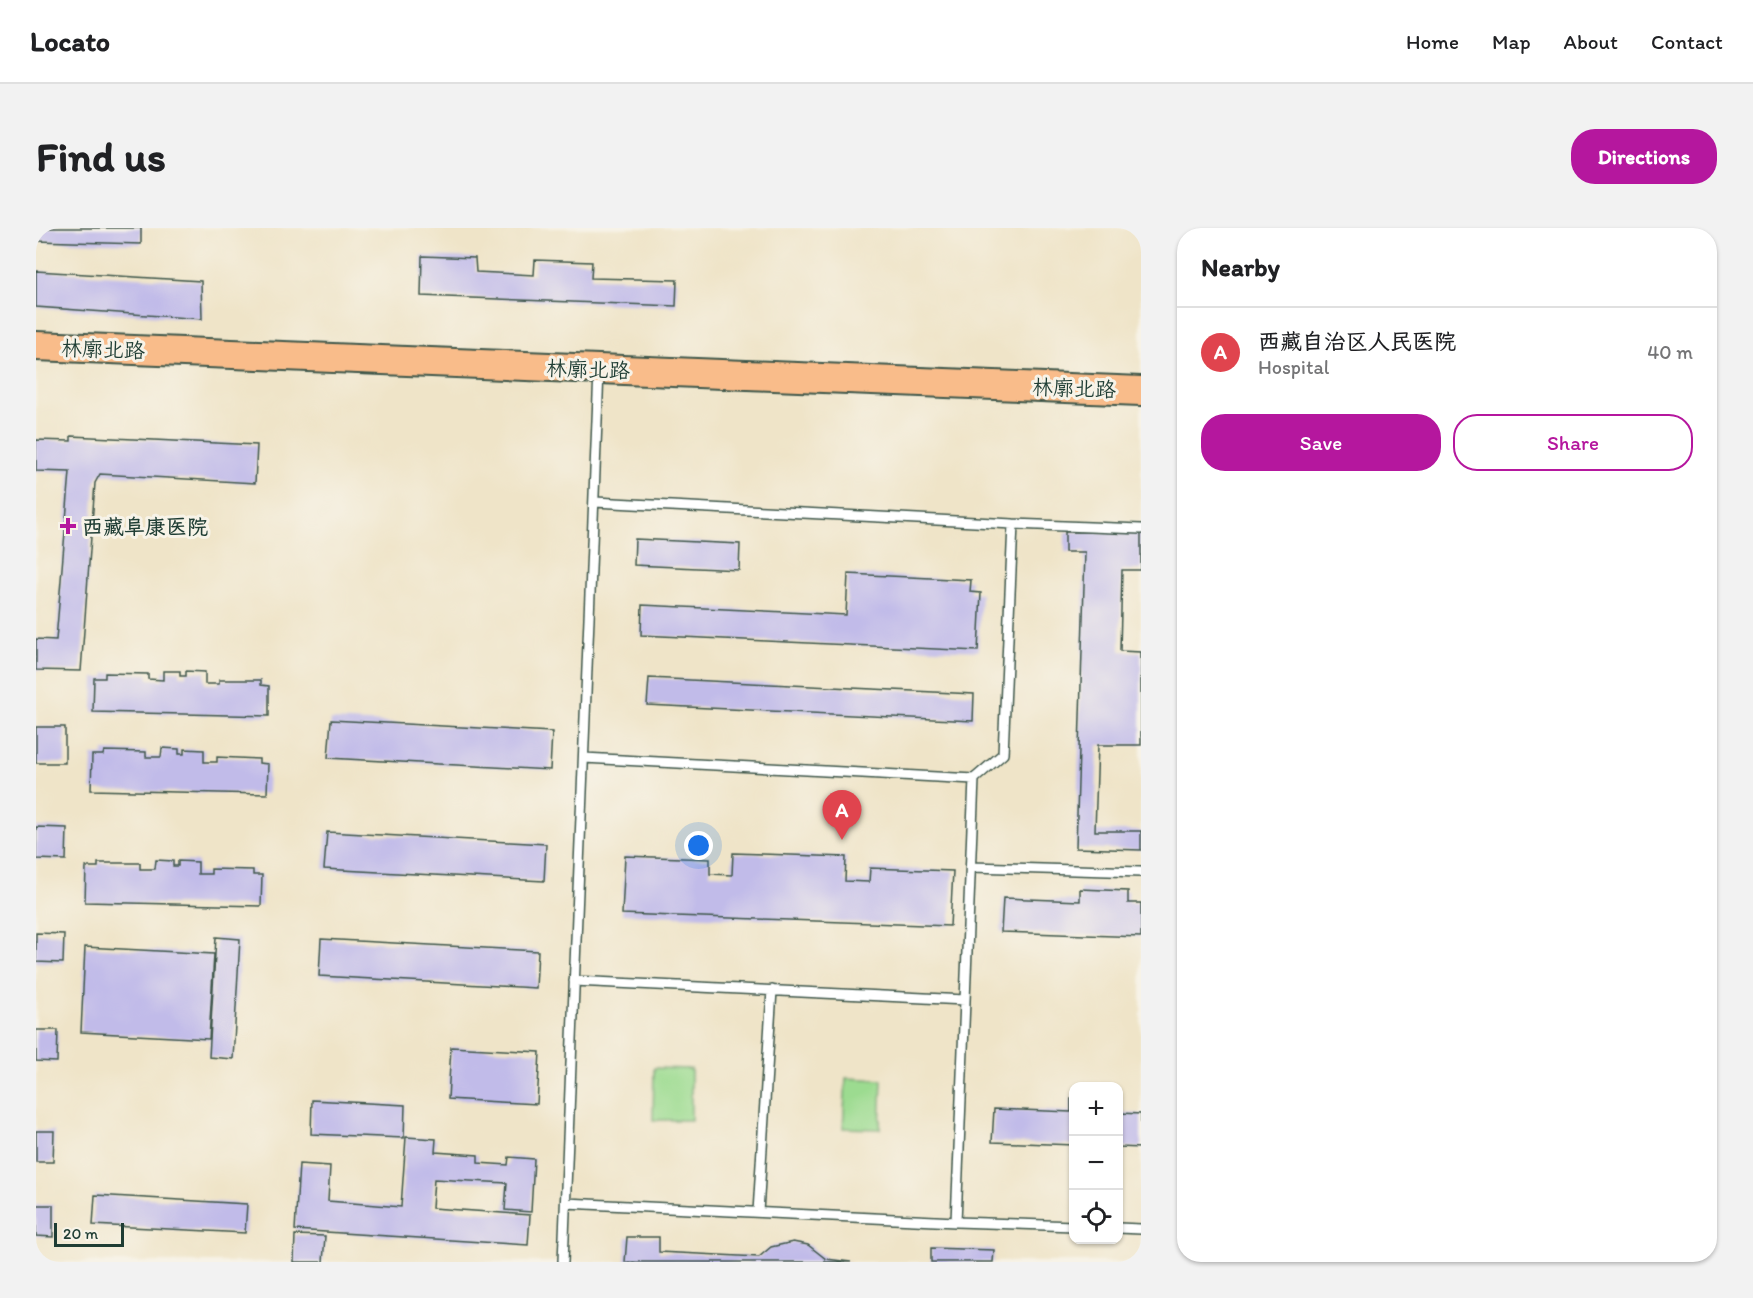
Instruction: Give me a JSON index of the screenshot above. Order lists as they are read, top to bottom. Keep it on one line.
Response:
{"streets":{"main road":["林廓北路"]},"places":{"health":["西藏阜康医院"]},"scale_bar":"20 m","page":{"header":"Locato","nav":["Home","Map","About","Contact"],"buttons":["Directions",["Save","Share"]],"title":"Find us","heading":"Nearby","list":[{"mark":"A","name":"西藏自治区人民医院","note":"Hospital","value":"40 m"}],"pins":"A","map_buttons":["+","−"],"scale":"20 m"}}
